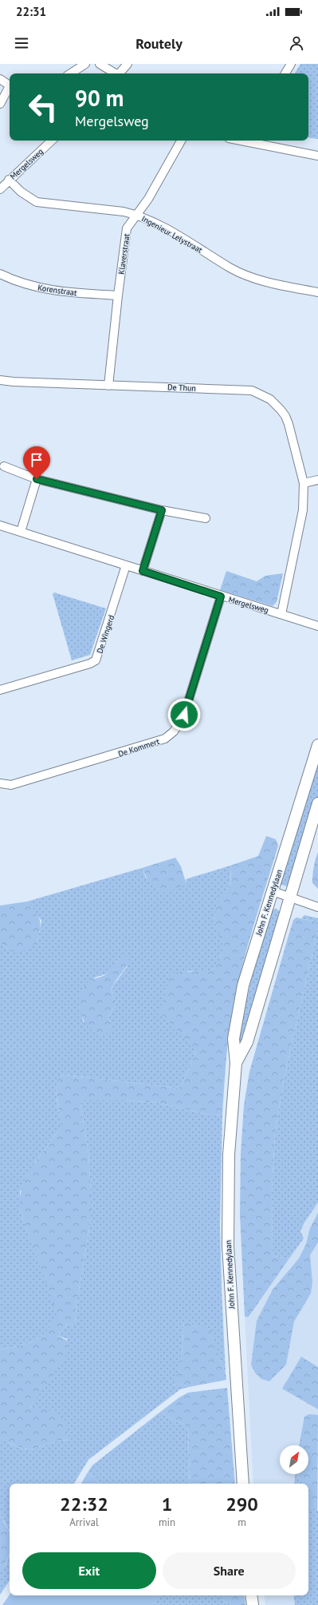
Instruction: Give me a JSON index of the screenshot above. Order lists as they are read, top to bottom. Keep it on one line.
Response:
{"streets":{"street":["Mergelsweg","Ingenieur Lelystraat","Klaverstraat","Korenstraat","De Thun","De Wingerd","De Kommert","John F. Kennedylaan"]},"crossings":[["Mergelsweg","Ingenieur Lelystraat"],["Mergelsweg","De Thun"],["Mergelsweg","De Wingerd"],["Mergelsweg","De Kommert"],["Ingenieur Lelystraat","Klaverstraat"],["Klaverstraat","Korenstraat"],["Klaverstraat","De Thun"]],"north":"top right","page":{"status":"22:31","header":"Routely","turn":["90 m","Mergelsweg"],"eta":["22:32","Arrival","1","min","290","m"],"buttons":["Exit","Share"]}}
